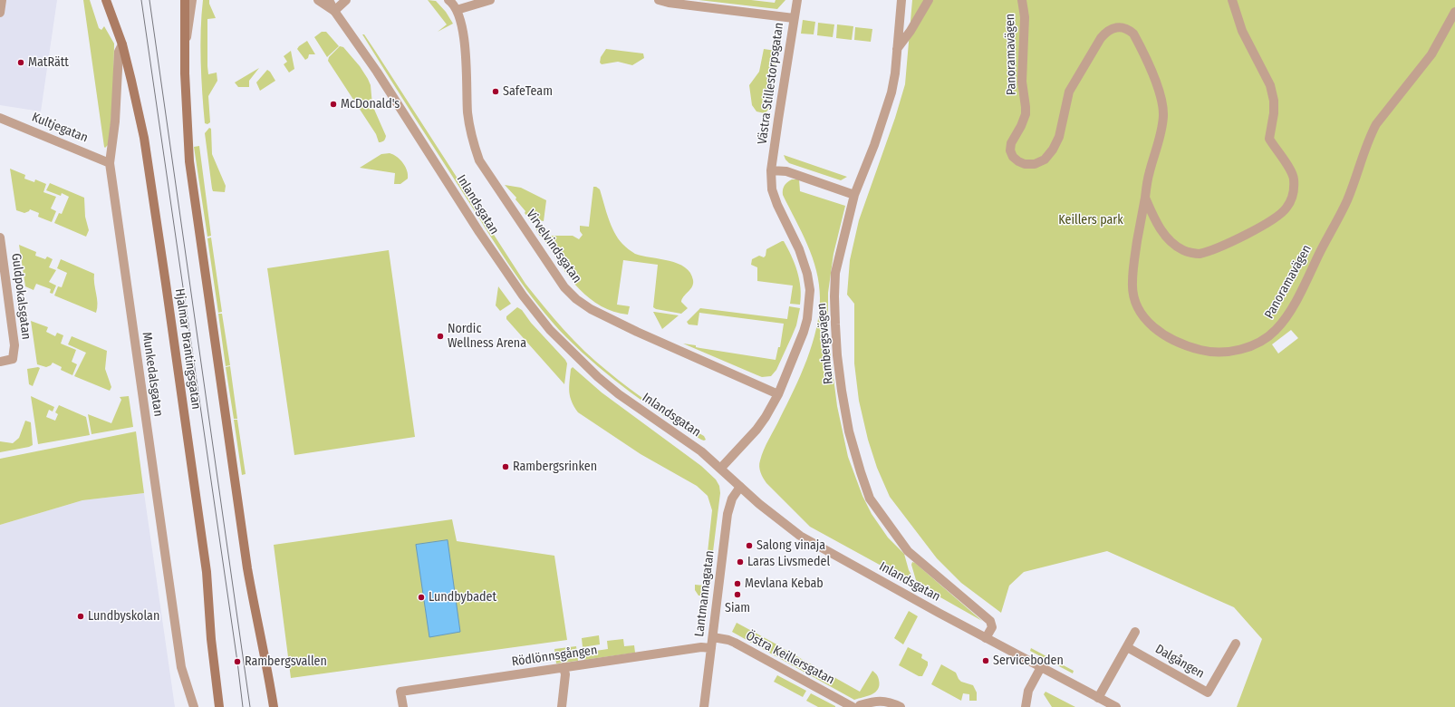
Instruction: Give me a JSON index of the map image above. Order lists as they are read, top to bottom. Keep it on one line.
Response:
{"streets":{"main road":["Hjalmar Brantingsgatan"],"street":["Panoramavägen","Västra Stillestorpsgatan","Kultjegatan","Inlandsgatan","Virvelvindsgatan","Guldpokalsgatan","Rambergsvägen","Munkedalsgatan","Lantmannagatan","Rödlönnsgången","Östra Keillersgatan","Dalgången"]},"crossings":[["Västra Stillestorpsgatan","Inlandsgatan"],["Västra Stillestorpsgatan","Virvelvindsgatan"],["Kultjegatan","Munkedalsgatan"],["Inlandsgatan","Rambergsvägen"],["Inlandsgatan","Lantmannagatan"],["Hjalmar Brantingsgatan","Munkedalsgatan"],["Lantmannagatan","Rödlönnsgången"],["Lantmannagatan","Östra Keillersgatan"]],"parks":["Keillers park"],"places":["MatRätt","SafeTeam","McDonald's","Nordic Wellness Arena","Rambergsrinken","Salong vinaja","Laras Livsmedel","Mevlana Kebab","Siam","Lundbybadet","Lundbyskolan","Serviceboden","Rambergsvallen"]}
